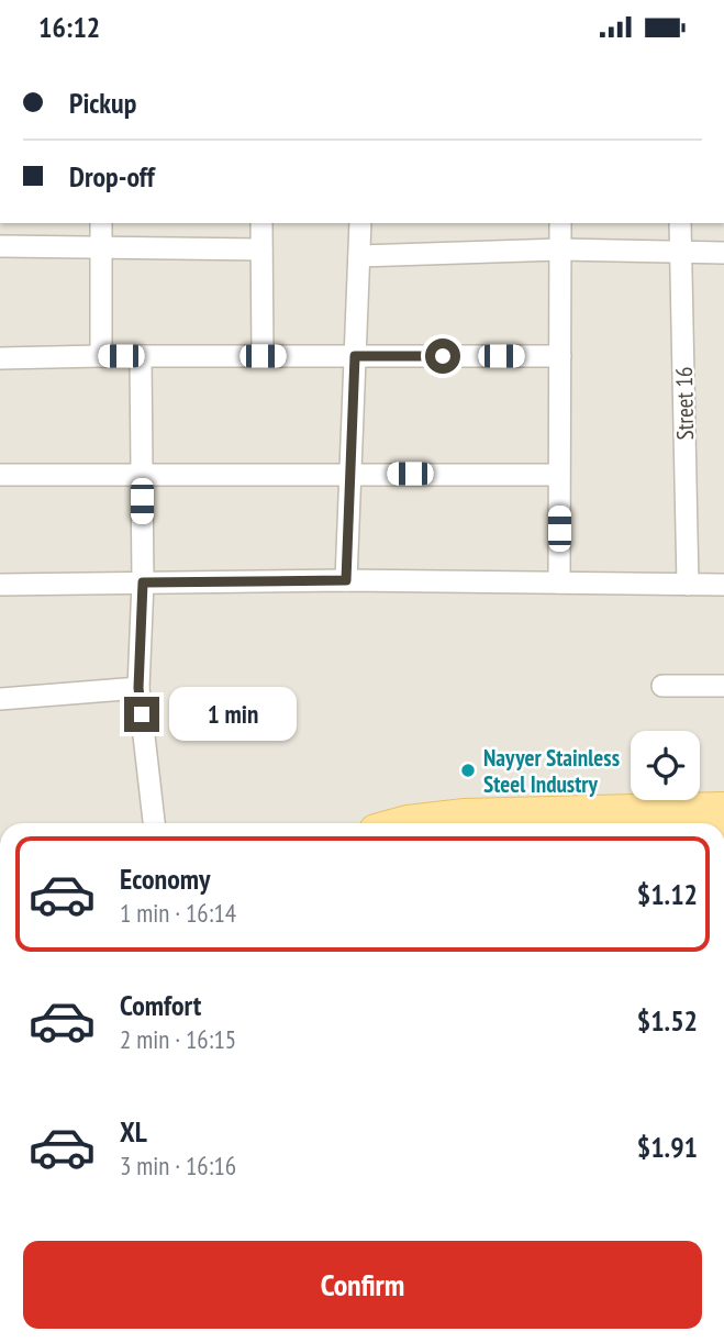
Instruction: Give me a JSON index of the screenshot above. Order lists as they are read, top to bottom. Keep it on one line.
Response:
{"streets":{"street":["Street 16"]},"places":["Nayyer Stainless Steel Industry"],"page":{"status":"16:12","banner":["Pickup","Drop-off"],"bubble":"1 min","list":[{"name":"Economy","note":"1 min · 16:14","value":"$1.12"},{"name":"Comfort","note":"2 min · 16:15","value":"$1.52"},{"name":"XL","note":"3 min · 16:16","value":"$1.91"}],"buttons":"Confirm"}}
